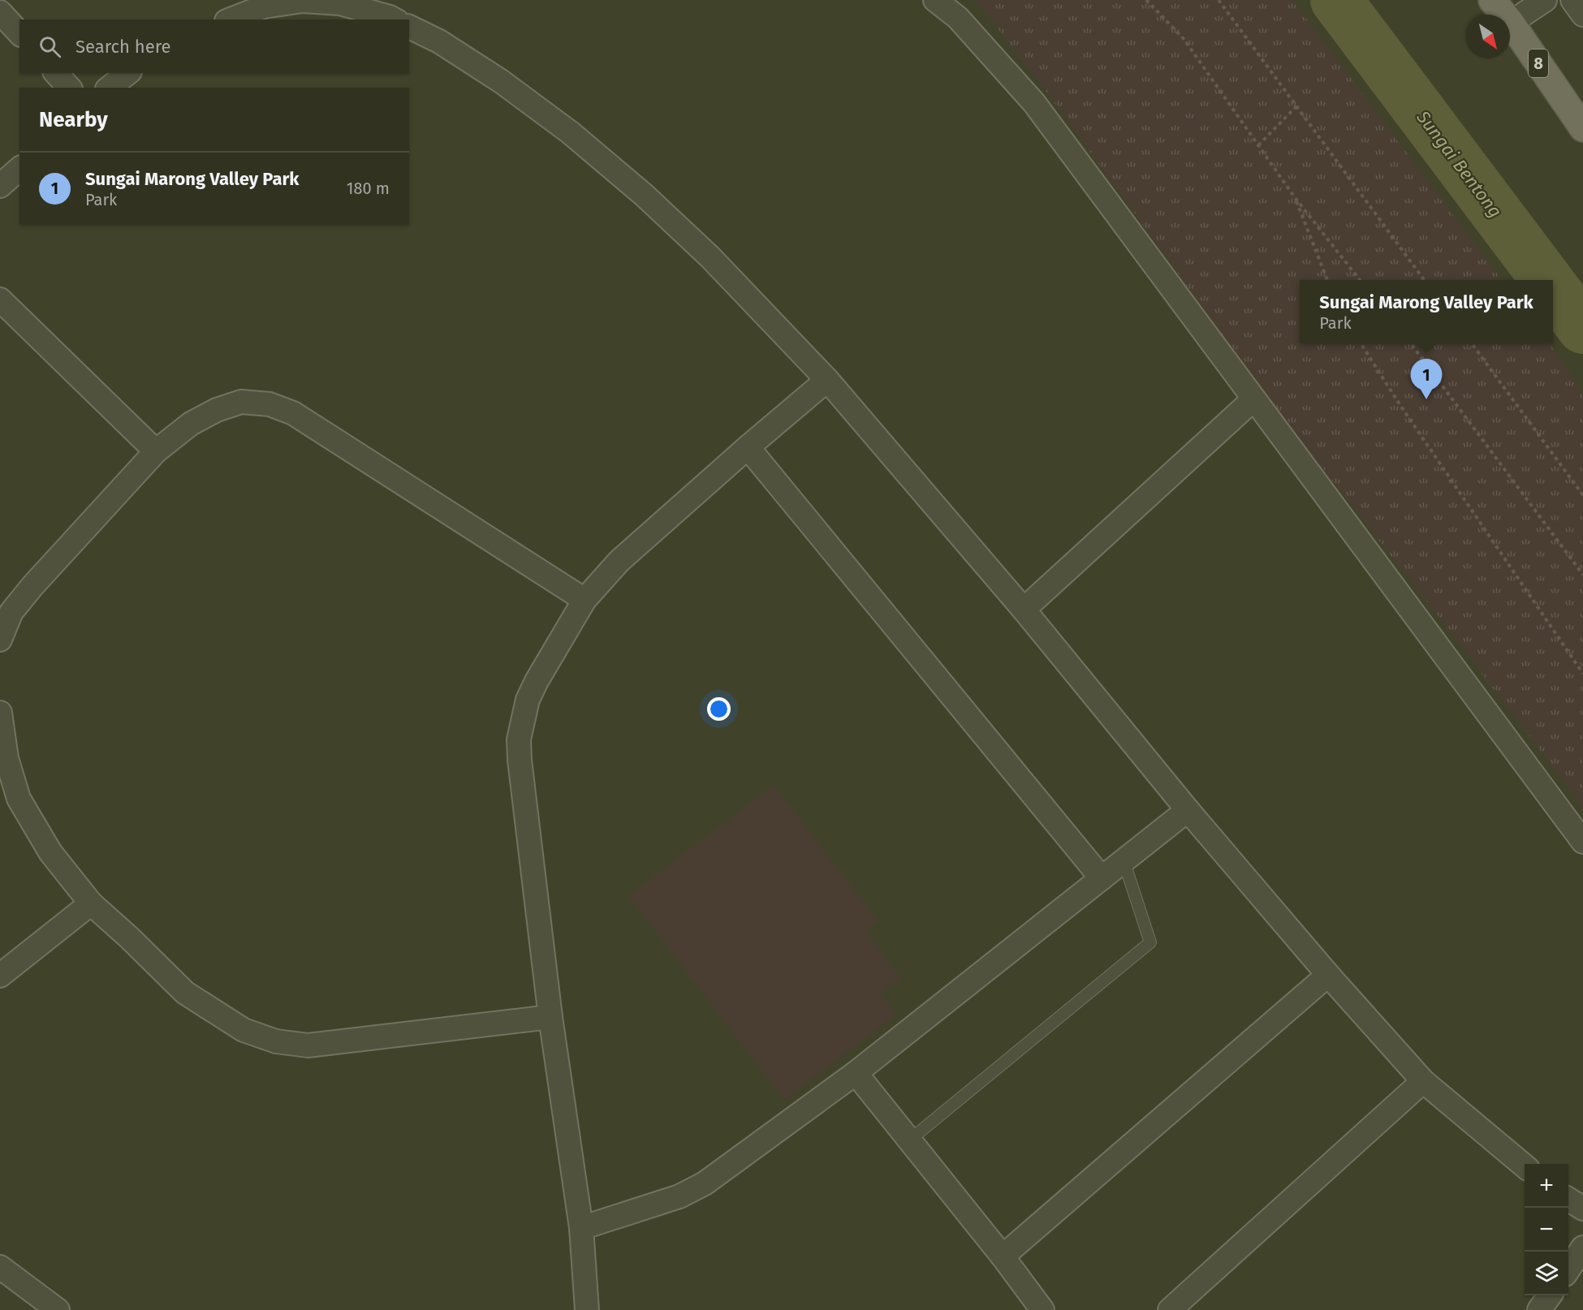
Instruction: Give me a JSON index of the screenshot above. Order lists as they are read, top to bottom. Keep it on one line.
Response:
{"streets":{"main road":["8"]},"water":["Sungai Bentong"],"north":"bottom right","page":{"search":"Search here","heading":"Nearby","list":[{"mark":"1","name":"Sungai Marong Valley Park","note":"Park","value":"180 m"}],"popup":["Sungai Marong Valley Park","Park"],"pins":"1","map_buttons":["+","−"]}}
